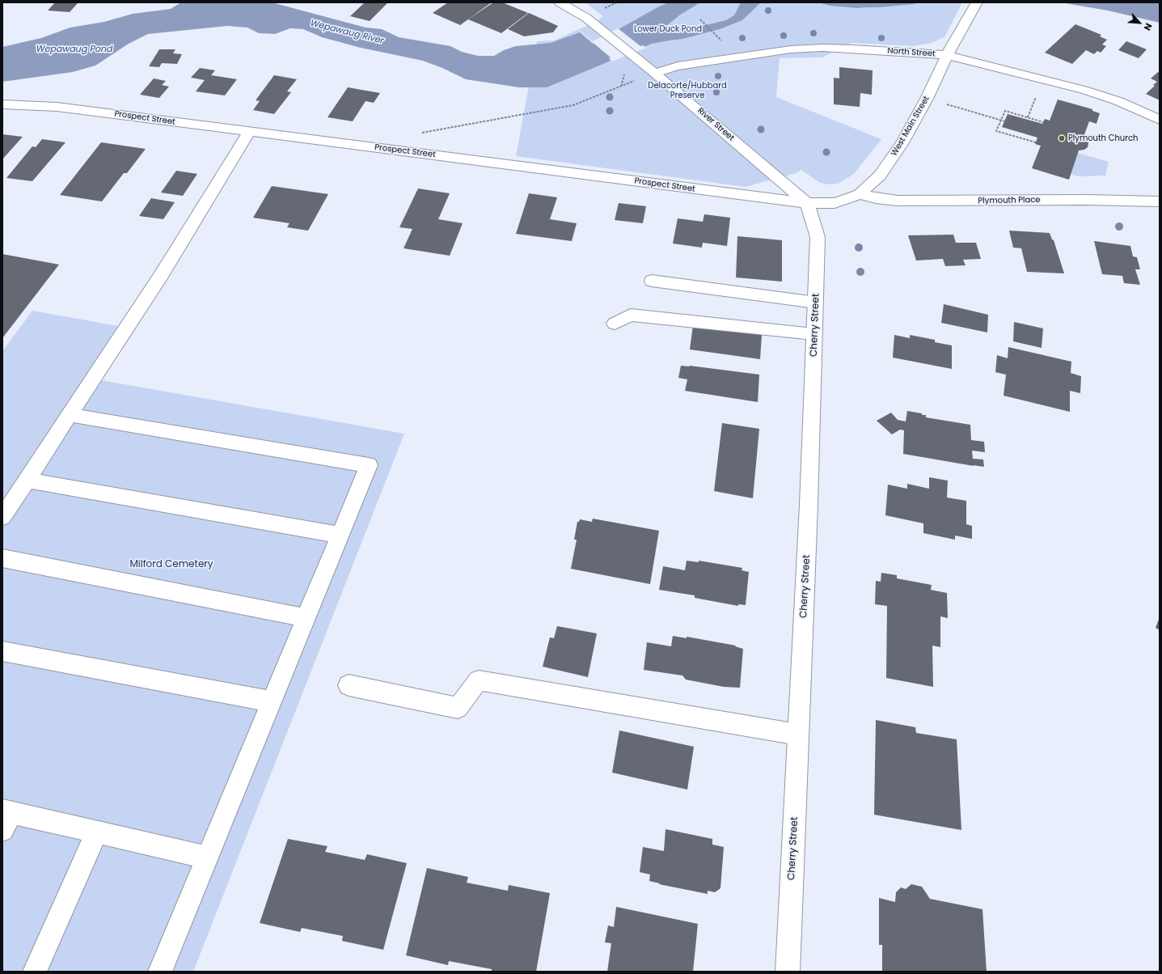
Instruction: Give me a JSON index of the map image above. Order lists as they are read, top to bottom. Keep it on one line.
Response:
{"streets":{"main road":["North Street","Prospect Street","River Street","West Main Street","Plymouth Place","Cherry Street"]},"crossings":[["North Street","River Street"],["North Street","West Main Street"],["Prospect Street","River Street"],["Prospect Street","West Main Street"],["Prospect Street","Cherry Street"],["River Street","West Main Street"],["River Street","Cherry Street"],["West Main Street","Plymouth Place"],["West Main Street","Cherry Street"]],"water":["Wepawaug River","Wepawaug Pond"],"parks":["Lower Duck Pond","Delacorte/Hubbard Preserve","Milford Cemetery"],"places":["Plymouth Church"],"north":"bottom right"}
